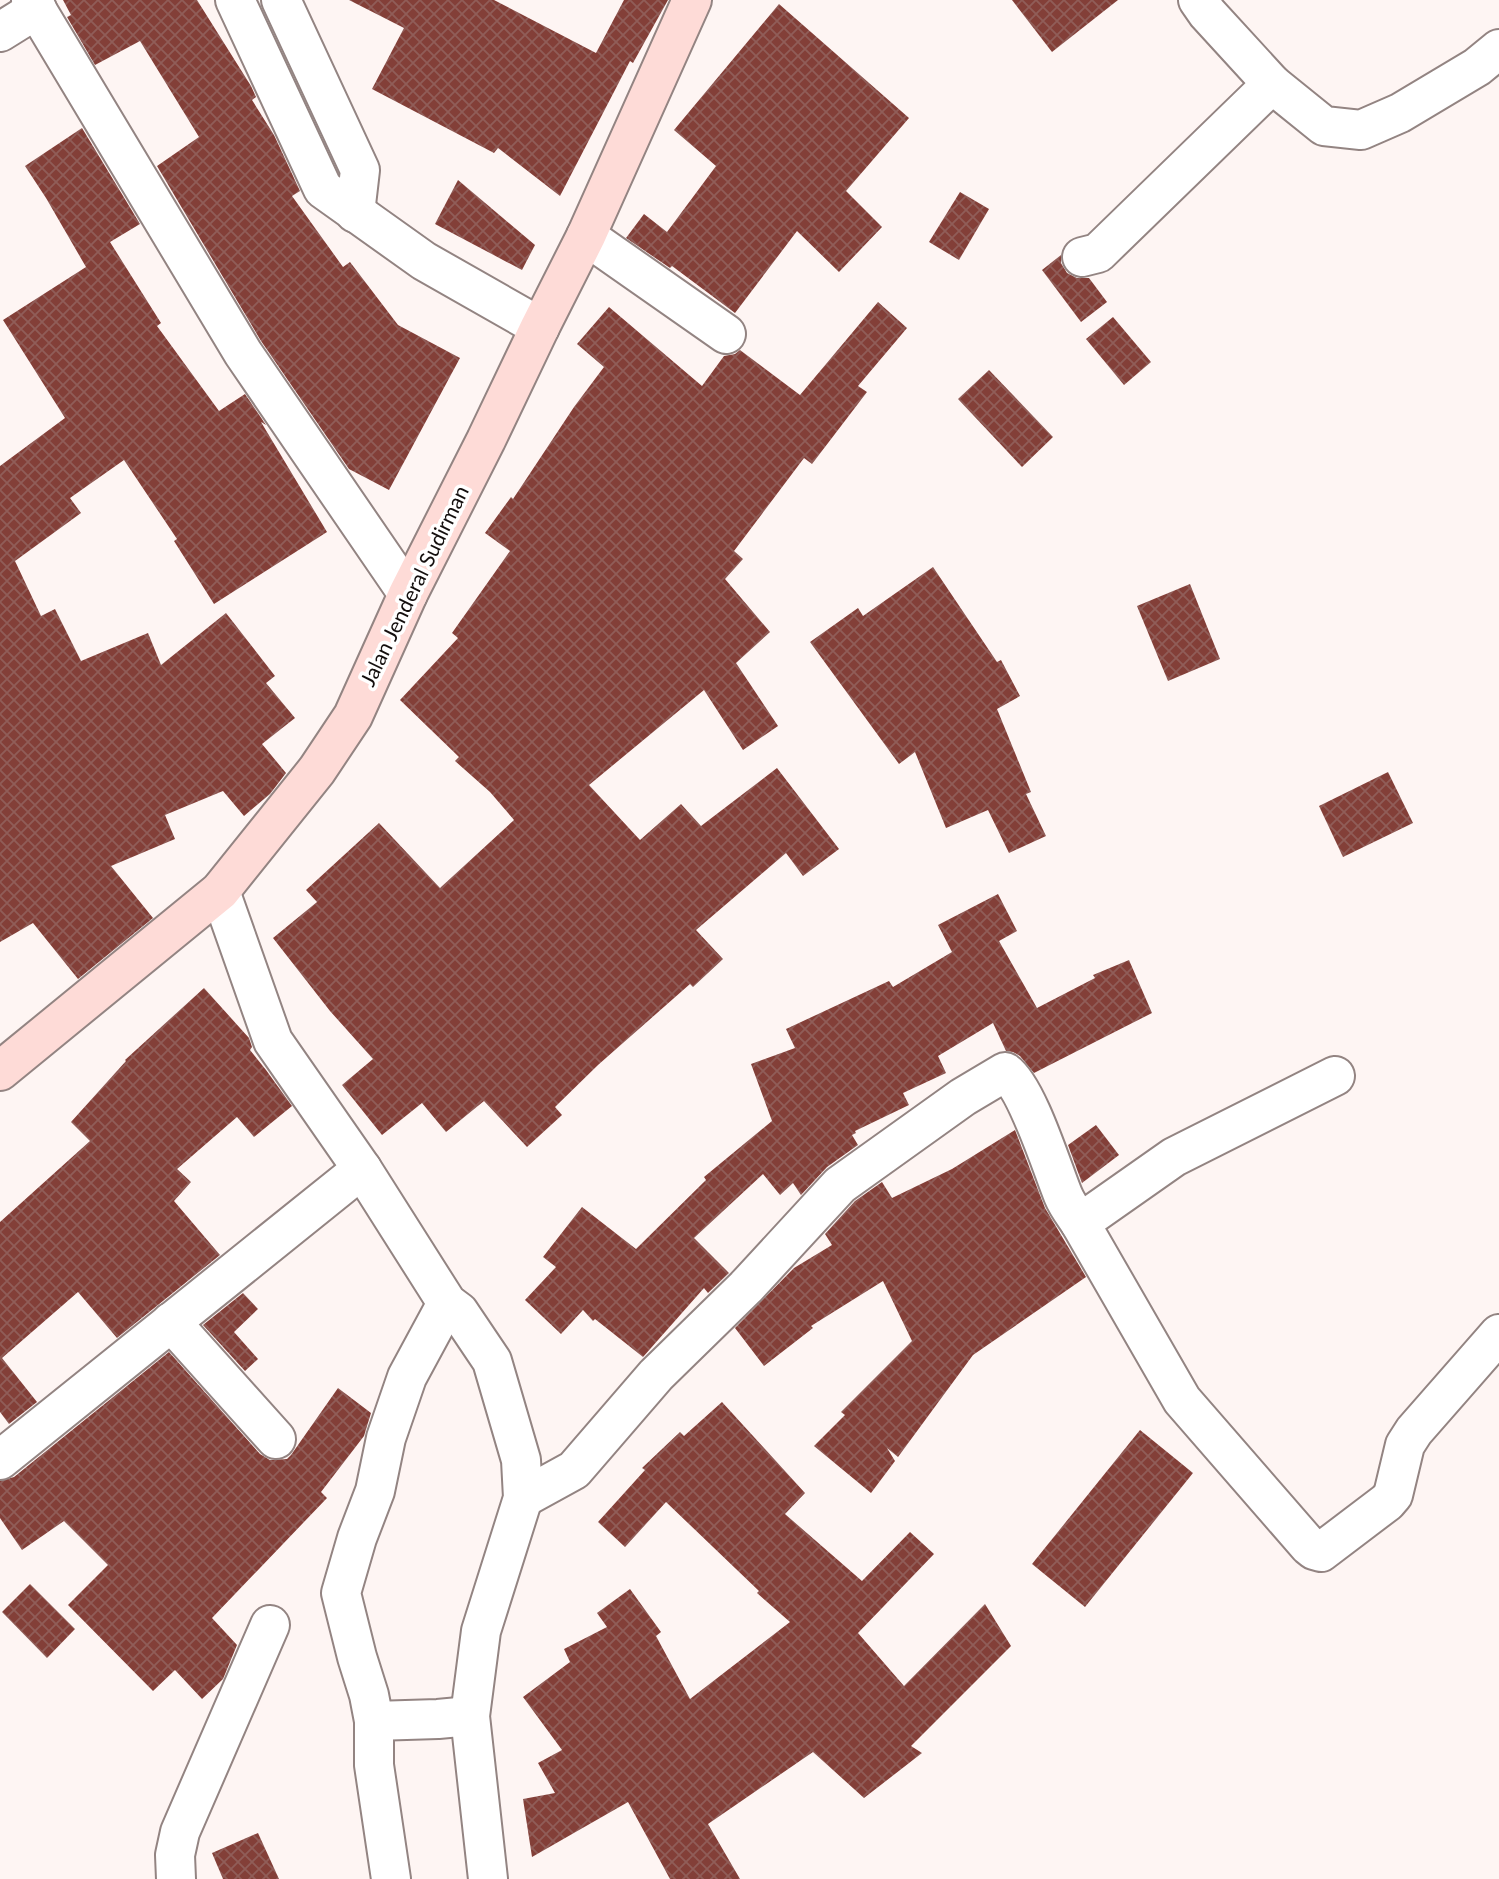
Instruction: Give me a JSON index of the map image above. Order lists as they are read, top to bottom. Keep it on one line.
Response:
{"streets":{"main road":["Jalan Jenderal Sudirman"]}}
